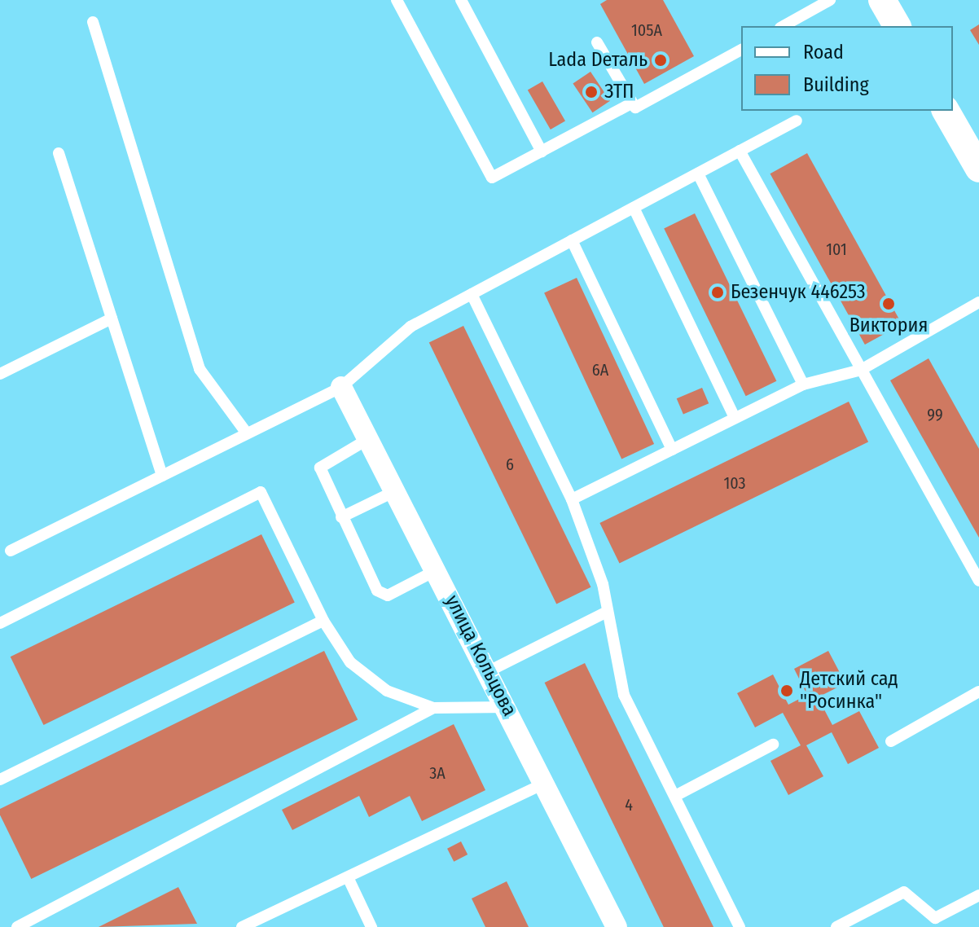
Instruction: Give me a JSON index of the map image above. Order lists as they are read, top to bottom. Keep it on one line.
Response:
{"streets":{"street":["улица Кольцова"]},"places":["Lada Dеталь","ЗТП","Безенчук 446253","Виктория","Детский сад \"Росинка\""],"house_numbers":["105А","101","6А","99","6","103","3А","4"],"legend":["Road","Building"]}
